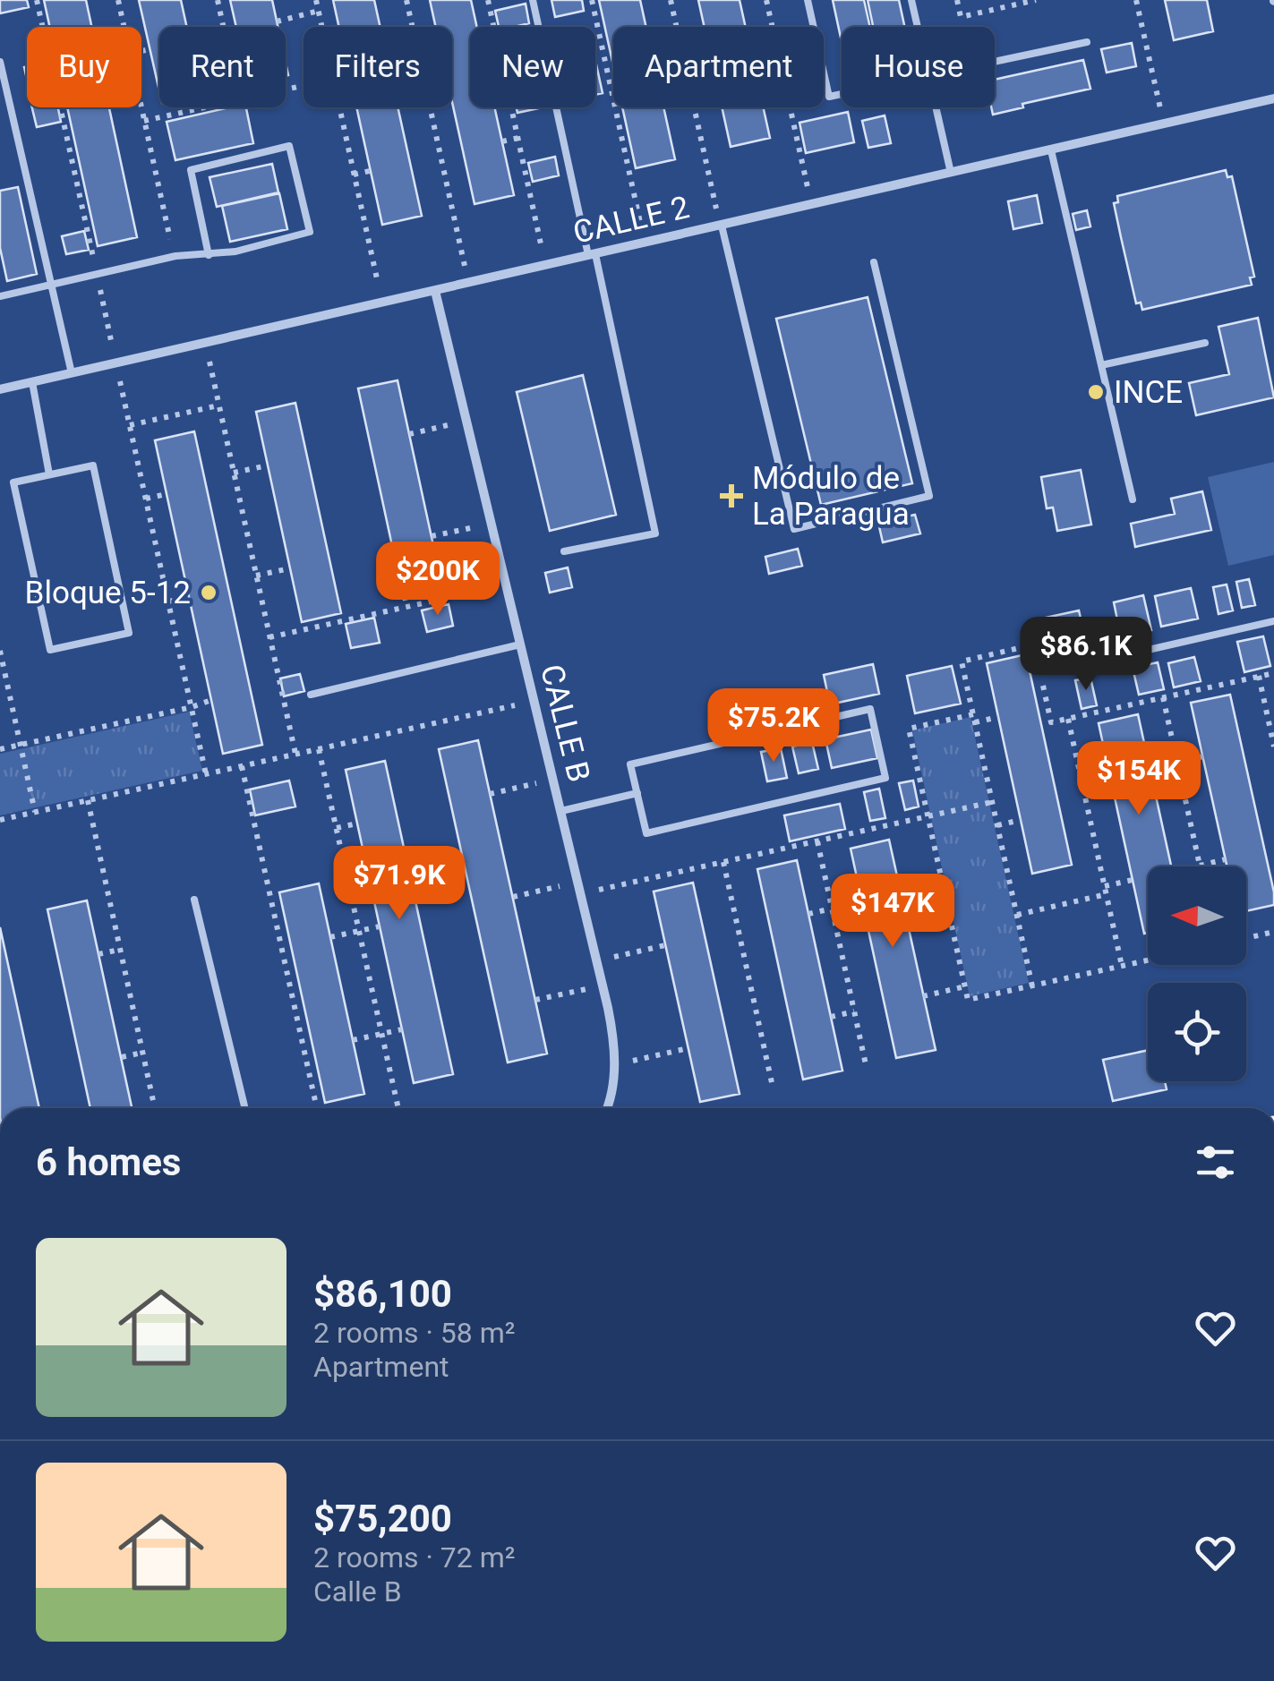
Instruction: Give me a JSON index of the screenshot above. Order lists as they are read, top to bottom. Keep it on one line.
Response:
{"streets":{"street":["CALLE 2","CALLE B"]},"crossings":[["CALLE 2","CALLE B"]],"places":{"other":["INCE","Bloque 5-12"],"health":["Módulo de La Paragua"]},"north":"left","page":{"chip":["Buy","Rent","Filters","New","Apartment","House"],"price":["$200K","$86.1K","$75.2K","$154K","$71.9K","$147K"],"heading":"6 homes","list":[{"name":"$86,100","note":"2 rooms · 58 m² · Apartment"},{"name":"$75,200","note":"2 rooms · 72 m² · Calle B"}]}}
